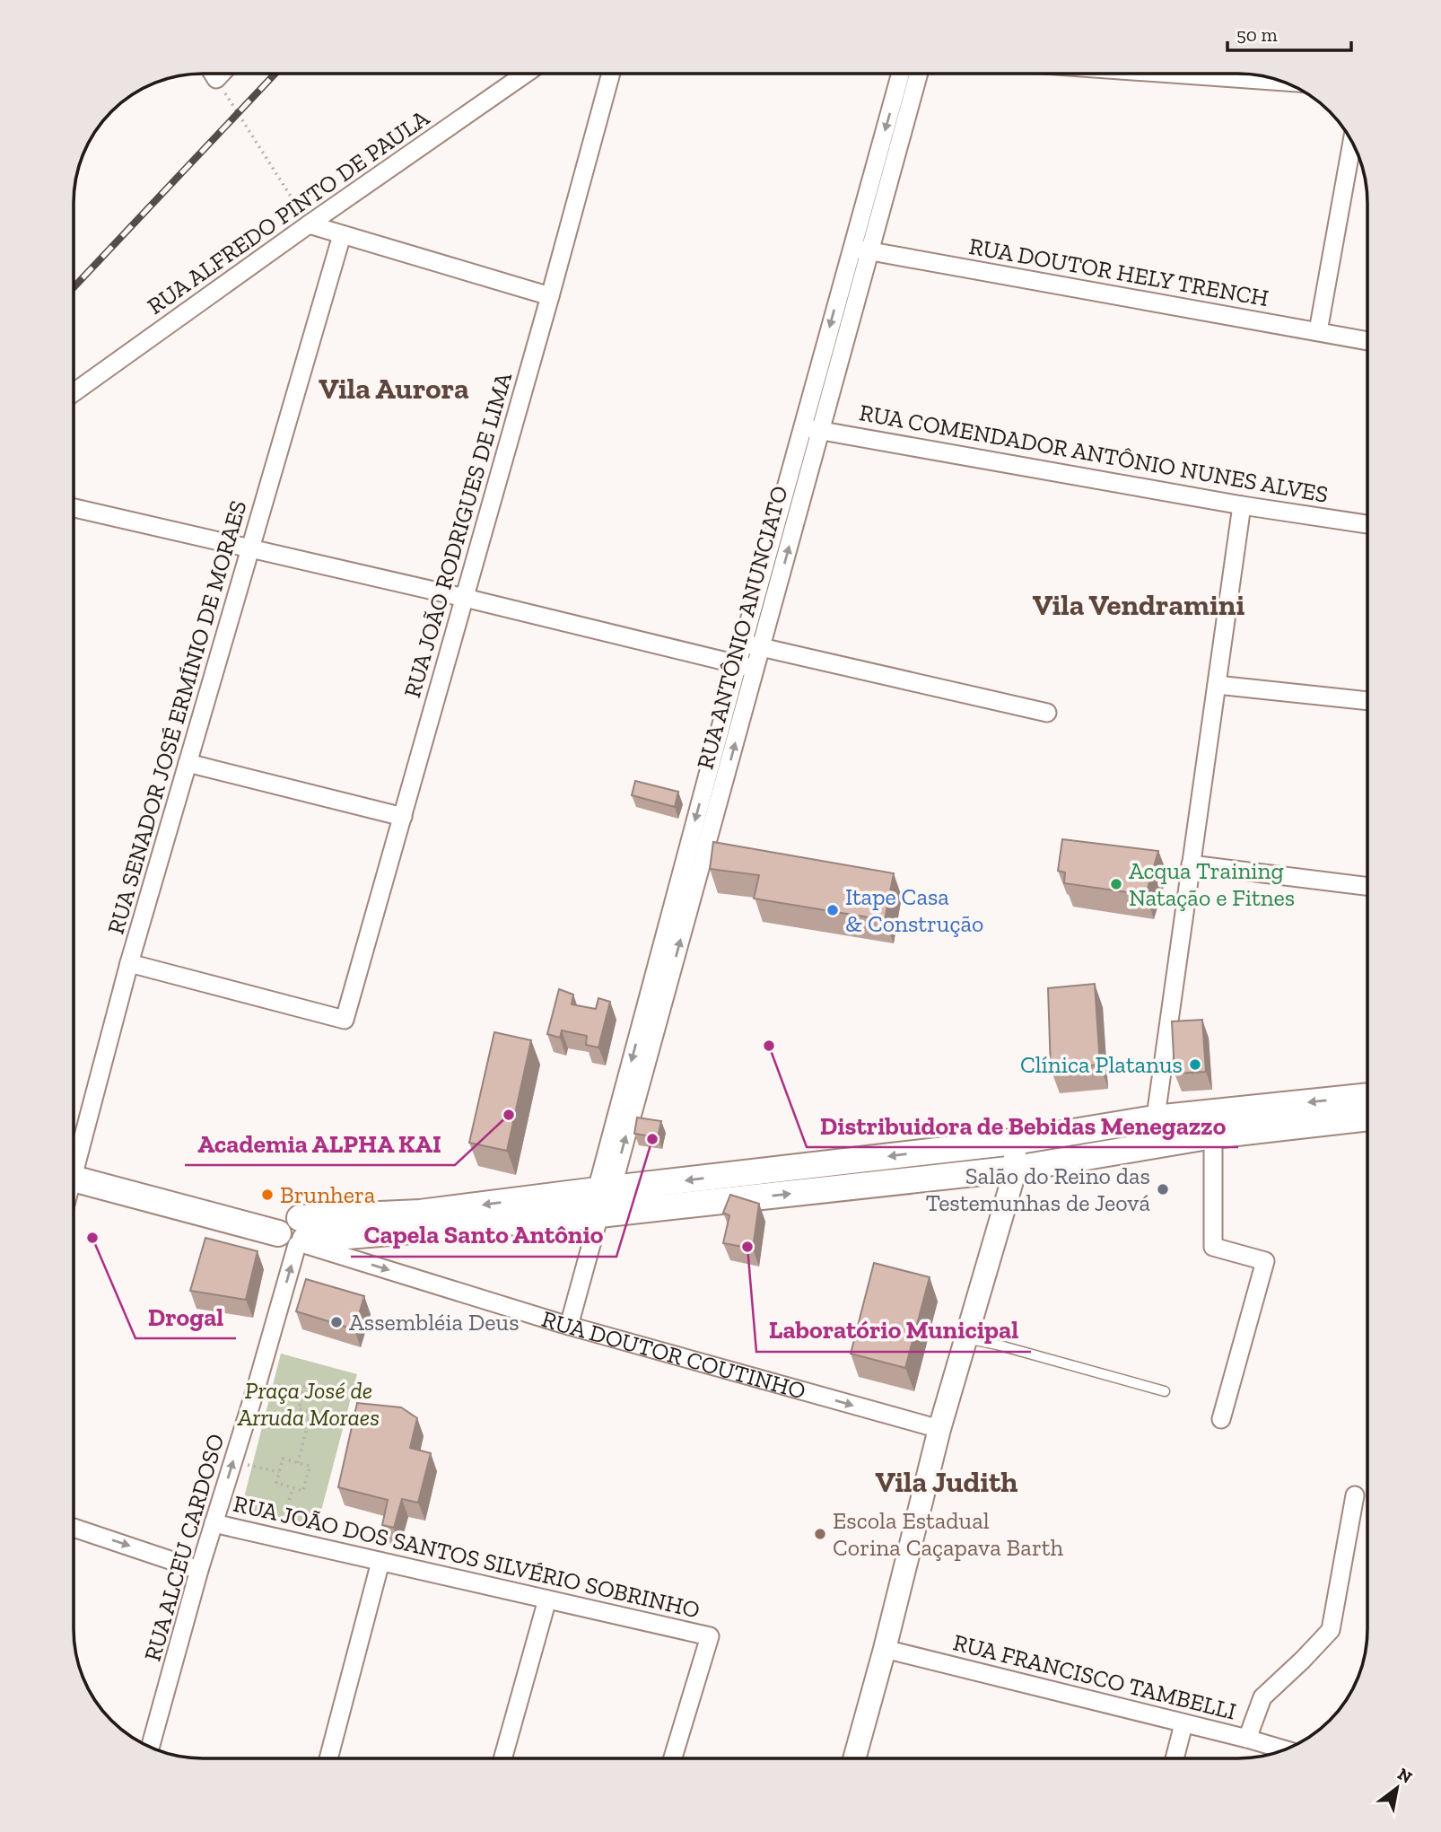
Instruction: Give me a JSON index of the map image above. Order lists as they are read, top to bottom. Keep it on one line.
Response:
{"streets":{"main road":["RUA DOUTOR COUTINHO"],"street":["RUA ALFREDO PINTO DE PAULA","RUA DOUTOR HELY TRENCH","RUA COMENDADOR ANTÔNIO NUNES ALVES","RUA JOÃO RODRIGUES DE LIMA","RUA ANTÔNIO ANUNCIATO","RUA SENADOR JOSÉ ERMÍNIO DE MORAES","RUA ALCEU CARDOSO","RUA JOÃO DOS SANTOS SILVÉRIO SOBRINHO","RUA FRANCISCO TAMBELLI"]},"crossings":[["RUA DOUTOR HELY TRENCH","RUA ANTÔNIO ANUNCIATO"],["RUA COMENDADOR ANTÔNIO NUNES ALVES","RUA ANTÔNIO ANUNCIATO"],["RUA JOÃO RODRIGUES DE LIMA","RUA SENADOR JOSÉ ERMÍNIO DE MORAES"],["RUA ANTÔNIO ANUNCIATO","RUA DOUTOR COUTINHO"],["RUA DOUTOR COUTINHO","RUA ALCEU CARDOSO"],["RUA ALCEU CARDOSO","RUA JOÃO DOS SANTOS SILVÉRIO SOBRINHO"]],"one_way":["RUA ALCEU CARDOSO"],"districts":["Vila Aurora","Vila Vendramini","Vila Judith"],"parks":["Praça José de Arruda Moraes"],"places":["Acqua Training Natação e Fitnes","Itape Casa & Construção","Distribuidora de Bebidas Menegazzo","Clínica Platanus","Academia ALPHA KAI","Capela Santo Antônio","Salão do Reino das Testemunhas de Jeová","Brunhera","Drogal","Laboratório Municipal","Assembléia Deus","Escola Estadual Corina Caçapava Barth"],"scale_bar":"50 m","north":"top right"}
